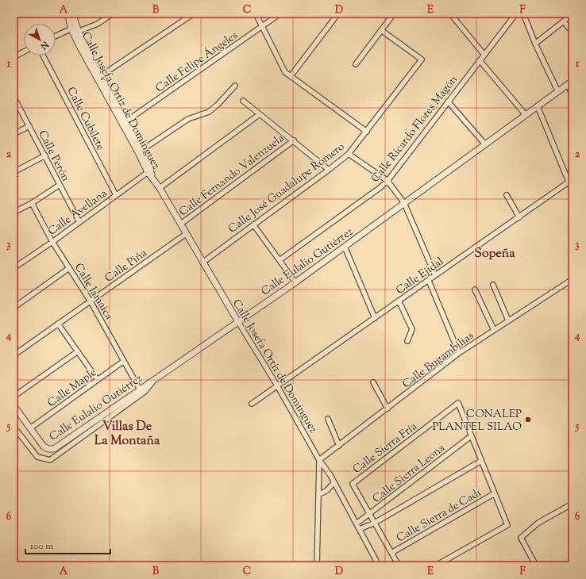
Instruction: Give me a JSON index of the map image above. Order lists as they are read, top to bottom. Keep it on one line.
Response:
{"streets":{"street":["Calle Felipe Ángeles","Calle Josefa Ortiz de Domínguez","Calle Cubilete","Calle Ricardo Flores Magón","Calle Perón","Calle Fernando Valenzuela","Calle José Guadalupe Romero","Calle Avellana","Calle Eulalio Gutiérrez","Calle Piña","Calle Ejidal","Calle Jamaica","Calle Bugambilias","Calle Maple","Calle Sierra Fría","Calle Sierra Leona","Calle Sierra de Cadi"]},"crossings":[["Calle Felipe Ángeles","Calle Josefa Ortiz de Domínguez"],["Calle Josefa Ortiz de Domínguez","Calle Fernando Valenzuela"],["Calle Josefa Ortiz de Domínguez","Calle José Guadalupe Romero"],["Calle Josefa Ortiz de Domínguez","Calle Avellana"],["Calle Josefa Ortiz de Domínguez","Calle Eulalio Gutiérrez"],["Calle Josefa Ortiz de Domínguez","Calle Piña"],["Calle Josefa Ortiz de Domínguez","Calle Ejidal"],["Calle Josefa Ortiz de Domínguez","Calle Bugambilias"],["Calle Josefa Ortiz de Domínguez","Calle Sierra Leona"],["Calle Cubilete","Calle Avellana"],["Calle Perón","Calle Avellana"],["Calle Avellana","Calle Jamaica"],["Calle Eulalio Gutiérrez","Calle Jamaica"],["Calle Eulalio Gutiérrez","Calle Maple"],["Calle Piña","Calle Jamaica"],["Calle Jamaica","Calle Maple"],["Calle Sierra Fría","Calle Sierra Leona"]],"districts":["Sopeña","Villas De La Montaña"],"places":["CONALEP PLANTEL SILAO"],"scale_bar":"100 m","north":"bottom right","grid":{"columns":["A","B","C","D","E","F"],"rows":["1","2","3","4","5","6"]}}
